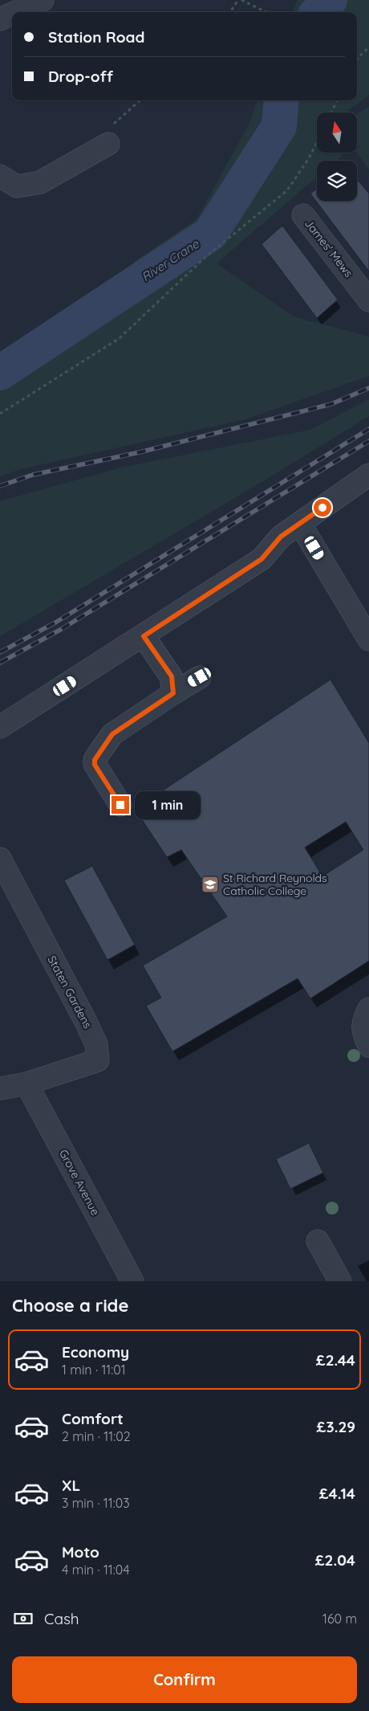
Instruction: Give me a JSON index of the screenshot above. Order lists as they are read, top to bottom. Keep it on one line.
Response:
{"streets":{"street":["James' Mews","Staten Gardens","Grove Avenue"]},"crossings":[["Staten Gardens","Grove Avenue"]],"water":["River Crane"],"places":{"school or university":["St Richard Reynolds Catholic College"]},"north":"top","page":{"banner":["Station Road","Drop-off"],"bubble":"1 min","heading":"Choose a ride","list":[{"name":"Economy","note":"1 min · 11:01","value":"£2.44"},{"name":"Comfort","note":"2 min · 11:02","value":"£3.29"},{"name":"XL","note":"3 min · 11:03","value":"£4.14"},{"name":"Moto","note":"4 min · 11:04","value":"£2.04"}],"pay":["Cash","160 m"],"buttons":"Confirm"}}
